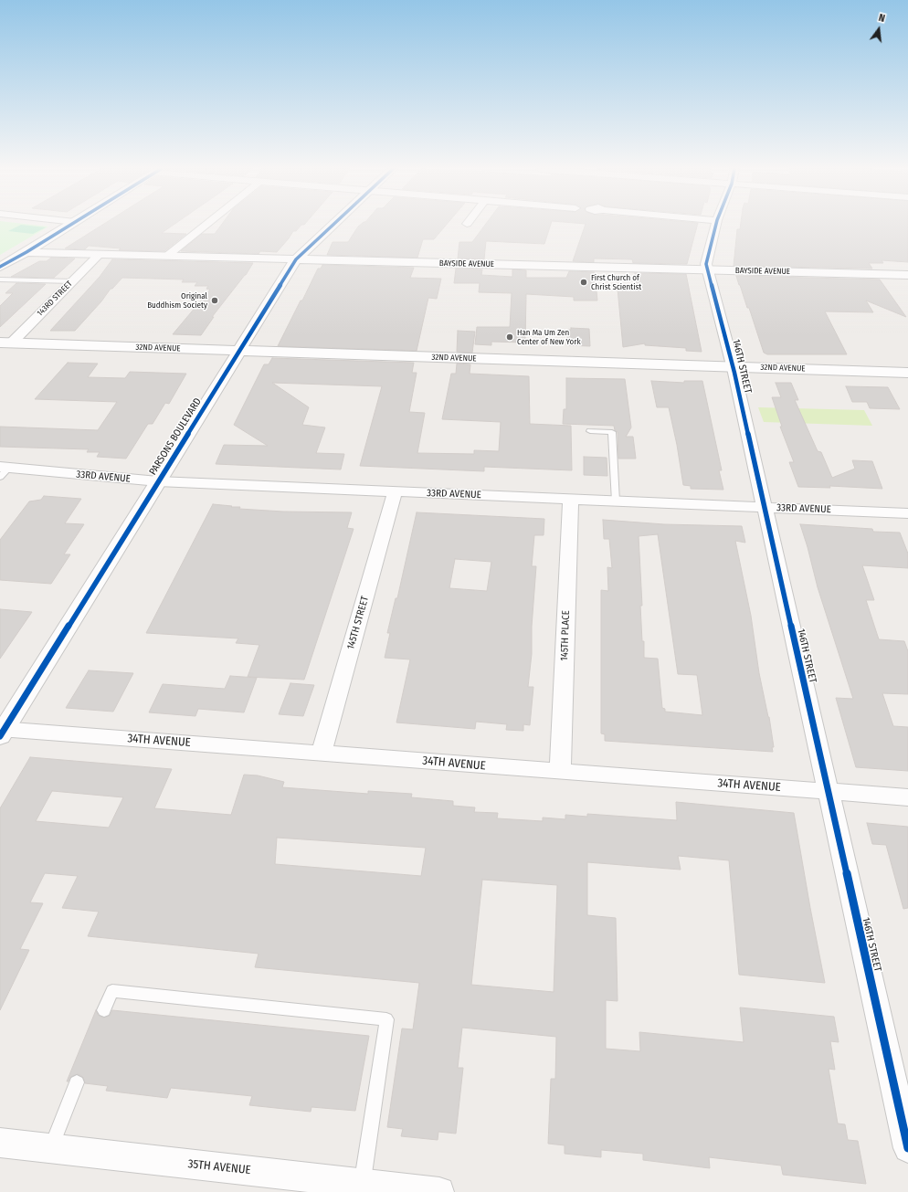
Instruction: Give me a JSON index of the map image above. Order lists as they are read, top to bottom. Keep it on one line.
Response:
{"streets":{"street":["BAYSIDE AVENUE","143RD STREET","32ND AVENUE","146TH STREET","PARSONS BOULEVARD","33RD AVENUE","145TH STREET","145TH PLACE","34TH AVENUE","35TH AVENUE"]},"crossings":[["BAYSIDE AVENUE","143RD STREET"],["BAYSIDE AVENUE","146TH STREET"],["BAYSIDE AVENUE","PARSONS BOULEVARD"],["143RD STREET","32ND AVENUE"],["32ND AVENUE","146TH STREET"],["32ND AVENUE","PARSONS BOULEVARD"],["146TH STREET","33RD AVENUE"],["146TH STREET","34TH AVENUE"],["PARSONS BOULEVARD","33RD AVENUE"],["PARSONS BOULEVARD","34TH AVENUE"],["33RD AVENUE","145TH STREET"],["33RD AVENUE","145TH PLACE"],["145TH STREET","34TH AVENUE"],["145TH PLACE","34TH AVENUE"]],"places":["First Church of Christ Scientist","Original Buddhism Society","Han Ma Um Zen Center of New York"],"north":"top"}
